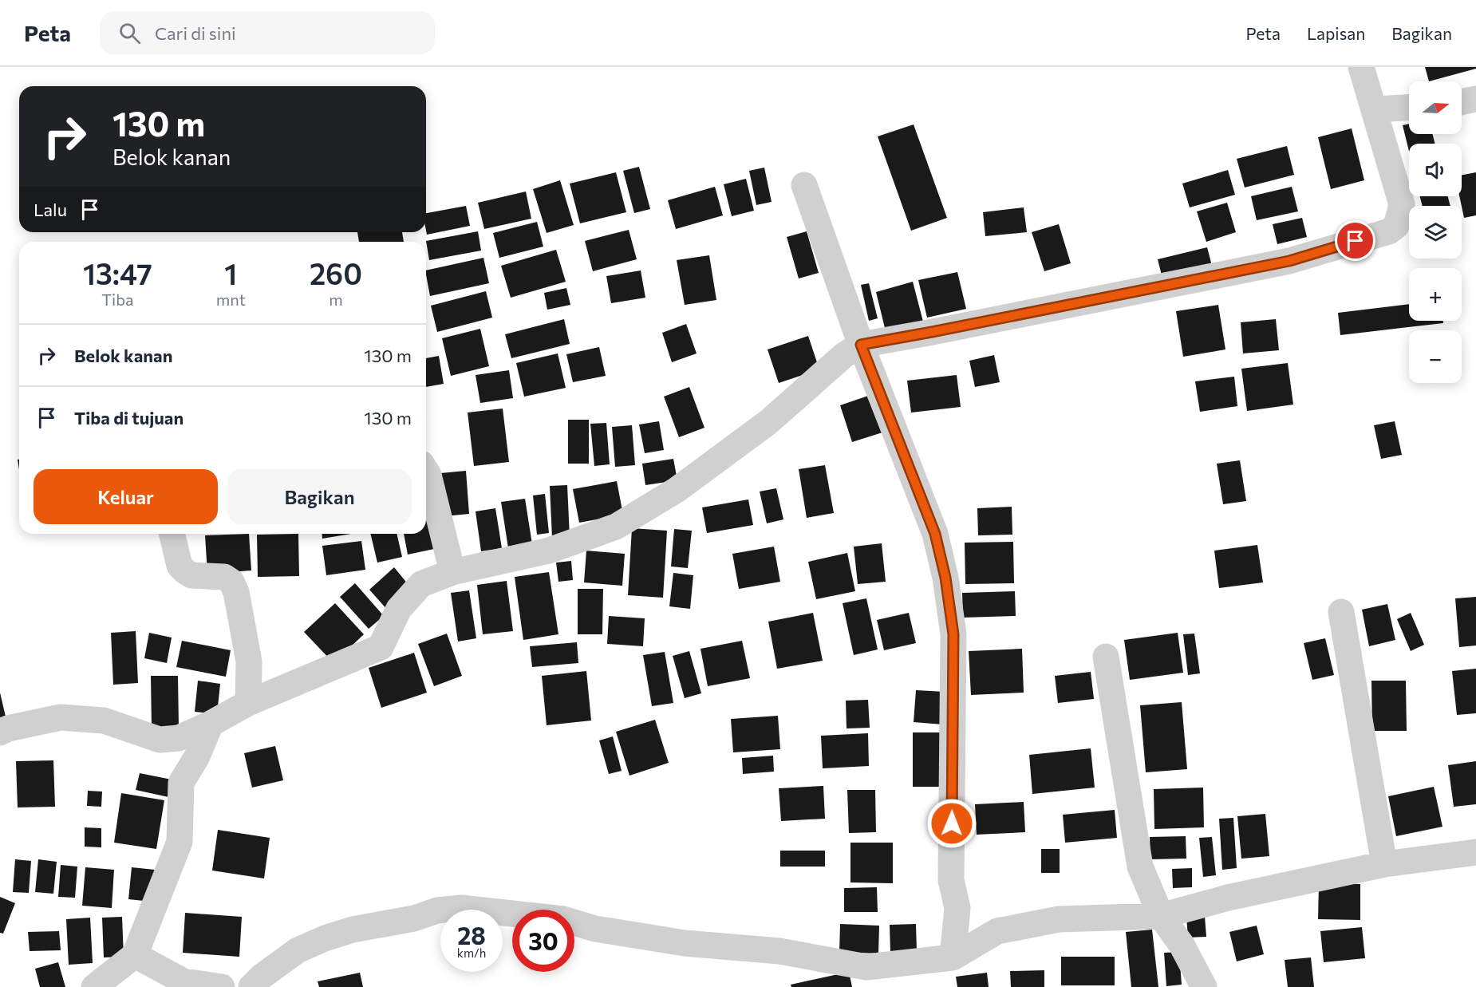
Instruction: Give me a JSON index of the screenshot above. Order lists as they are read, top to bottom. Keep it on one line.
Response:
{"north":"right","page":{"header":"Peta","search":"Cari di sini","nav":["Peta","Lapisan","Bagikan"],"map_buttons":["+","−"],"turn":["130 m","Belok kanan"],"then":"Lalu","eta":["13:47","Tiba","1","mnt","260","m"],"list":[{"name":"Belok kanan","value":"130 m"},{"name":"Tiba di tujuan","value":"130 m"}],"buttons":["Keluar","Bagikan"],"speed":"28 km/h","limit":"30"}}
